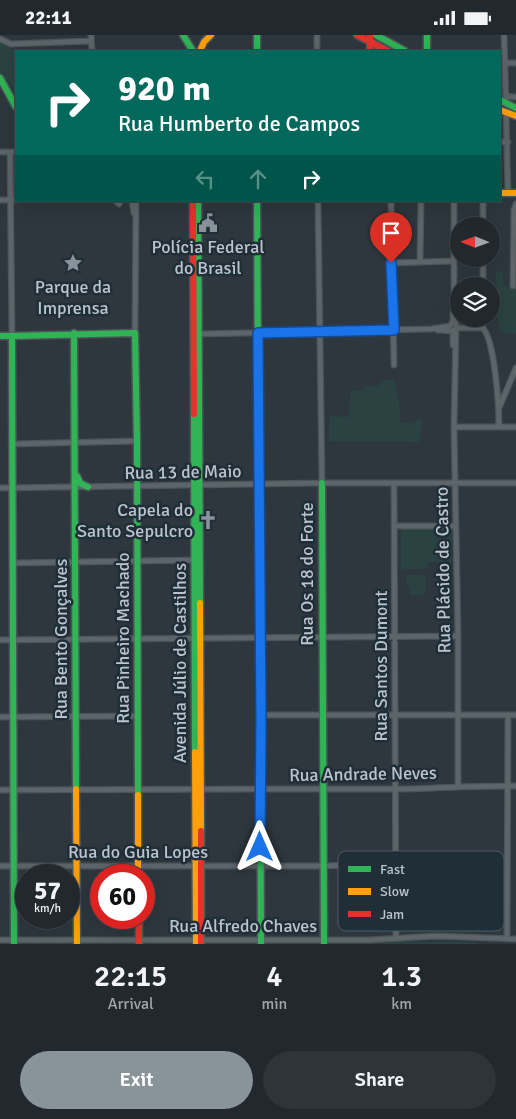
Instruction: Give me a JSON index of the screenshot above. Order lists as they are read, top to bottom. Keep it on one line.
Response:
{"streets":{"main road":["Rua Os 18 do Forte","Rua Pinheiro Machado","Rua Bento Gonçalves","Avenida Júlio de Castilhos"],"street":["Rua 13 de Maio","Rua Plácido de Castro","Rua Santos Dumont","Rua Andrade Neves","Rua do Guia Lopes","Rua Alfredo Chaves"]},"crossings":[["Rua 13 de Maio","Rua Plácido de Castro"],["Rua 13 de Maio","Rua Os 18 do Forte"],["Rua 13 de Maio","Rua Pinheiro Machado"],["Rua 13 de Maio","Rua Bento Gonçalves"],["Rua 13 de Maio","Avenida Júlio de Castilhos"],["Rua 13 de Maio","Rua Santos Dumont"],["Rua Plácido de Castro","Rua Andrade Neves"],["Rua Os 18 do Forte","Rua Andrade Neves"],["Rua Os 18 do Forte","Rua do Guia Lopes"],["Rua Os 18 do Forte","Rua Alfredo Chaves"],["Rua Pinheiro Machado","Rua Andrade Neves"],["Rua Bento Gonçalves","Rua Andrade Neves"],["Rua Bento Gonçalves","Rua Alfredo Chaves"],["Avenida Júlio de Castilhos","Rua Andrade Neves"],["Avenida Júlio de Castilhos","Rua do Guia Lopes"],["Avenida Júlio de Castilhos","Rua Alfredo Chaves"],["Rua Santos Dumont","Rua Andrade Neves"],["Rua Santos Dumont","Rua Alfredo Chaves"]],"places":{"public building":["Polícia Federal do Brasil"],"place":["Parque da Imprensa"],"church":["Capela do Santo Sepulcro"]},"legend":["Fast","Slow","Jam"],"north":"left","page":{"status":"22:11","turn":["920 m","Rua Humberto de Campos"],"speed":"57 km/h","limit":"60","eta":["22:15","Arrival","4","min","1.3","km"],"buttons":["Exit","Share"]}}
